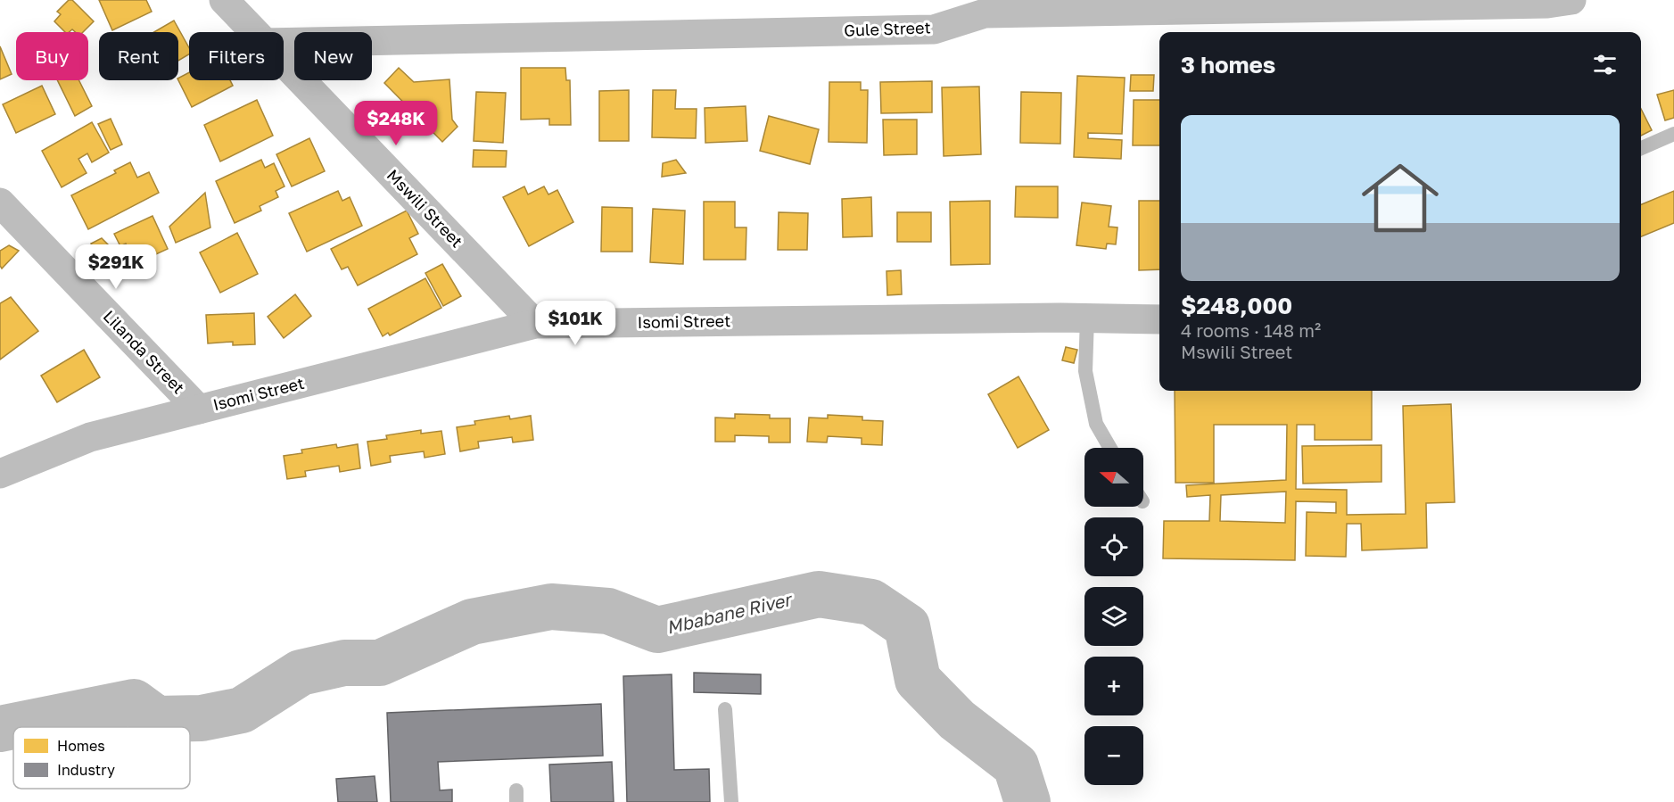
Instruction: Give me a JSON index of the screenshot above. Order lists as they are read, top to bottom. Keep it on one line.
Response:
{"streets":{"street":["Gule Street","Mswili Street","Isomi Street","Lilanda Street"]},"crossings":[["Mswili Street","Isomi Street"],["Isomi Street","Lilanda Street"]],"water":["Mbabane River"],"legend":["Homes","Industry"],"north":"left","page":{"chip":["Buy","Rent","Filters","New"],"heading":"3 homes","list":[{"name":"$248,000","note":"4 rooms · 148 m² · Mswili Street"}],"price":["$248K","$291K","$101K"],"map_buttons":["+","−"]}}
